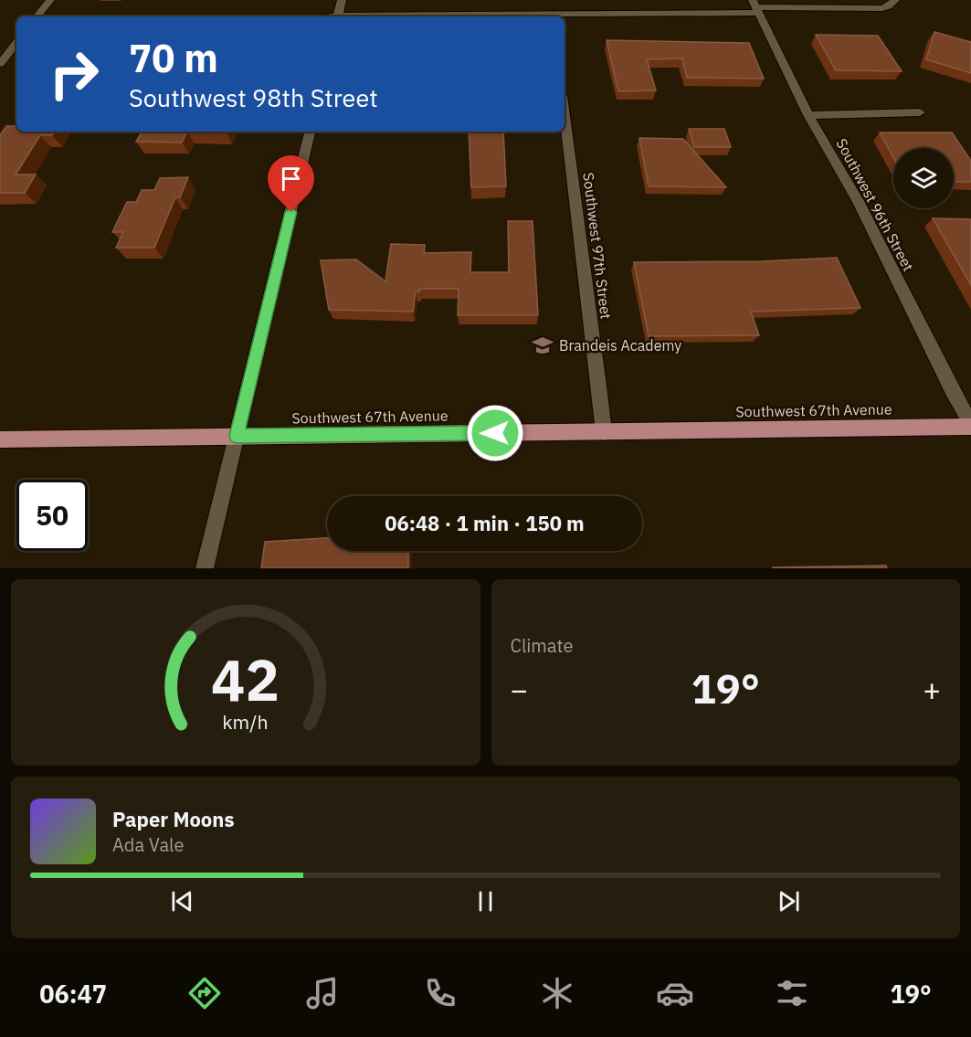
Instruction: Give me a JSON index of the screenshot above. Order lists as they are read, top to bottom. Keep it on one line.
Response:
{"streets":{"main road":["Southwest 67th Avenue"],"street":["Southwest 96th Street","Southwest 97th Street"]},"crossings":[["Southwest 96th Street","Southwest 67th Avenue"],["Southwest 97th Street","Southwest 67th Avenue"]],"places":{"school or university":["Brandeis Academy"]},"page":{"turn":["70 m","Southwest 98th Street"],"limit":"50","trip":"06:48 · 1 min · 150 m","tile":"Climate","heat":["−","19°","+"],"song":["Paper Moons","Ada Vale"],"tabs":["06:47","19°"],"gauge":["42","km/h"]}}
